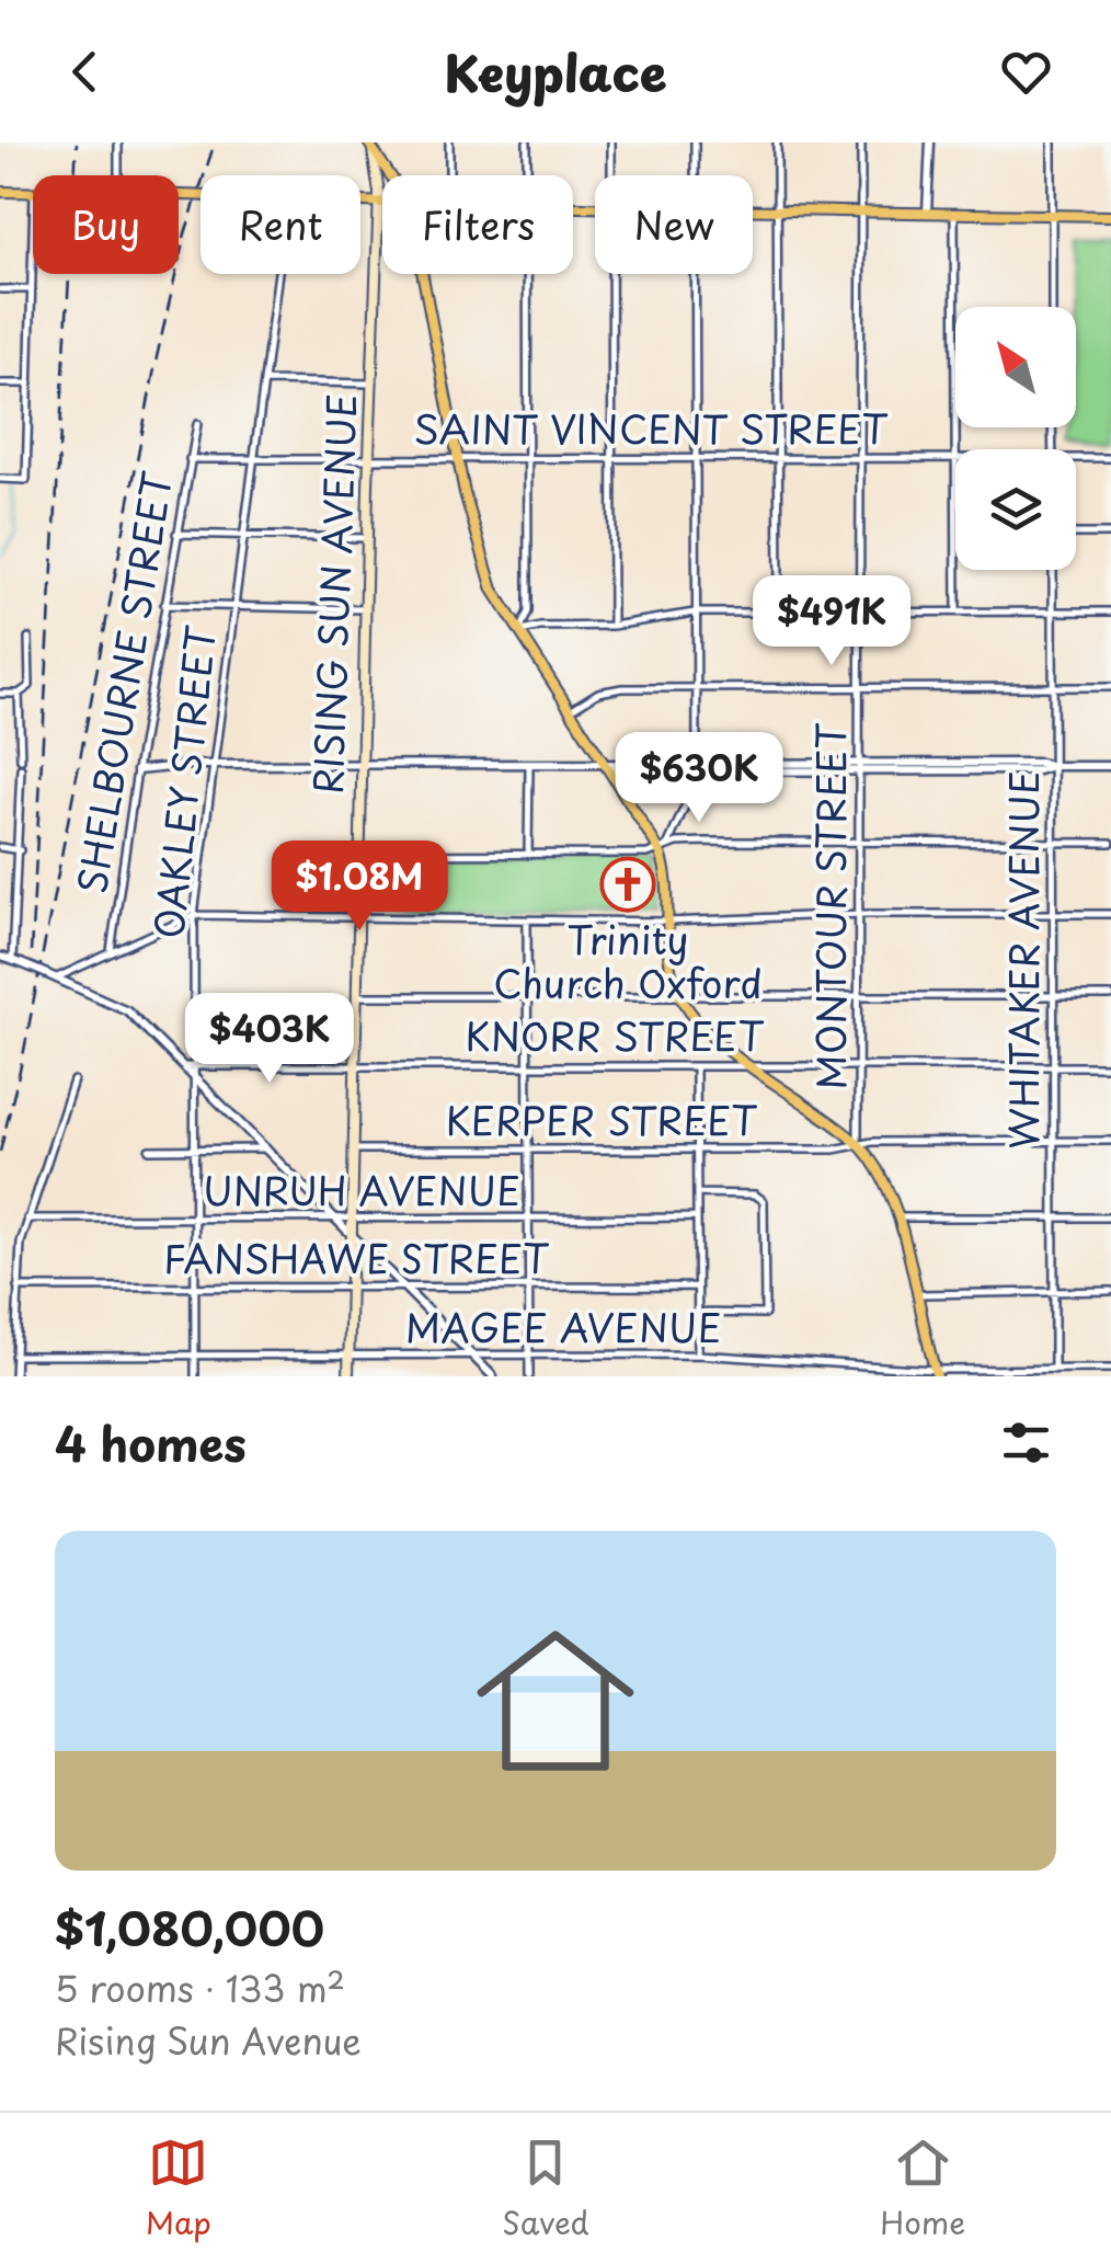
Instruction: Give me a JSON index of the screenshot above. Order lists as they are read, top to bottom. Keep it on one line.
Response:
{"streets":{"main road":["RISING SUN AVENUE"],"street":["SAINT VINCENT STREET","SHELBOURNE STREET","OAKLEY STREET","MONTOUR STREET","WHITAKER AVENUE","KNORR STREET","KERPER STREET","UNRUH AVENUE","FANSHAWE STREET","MAGEE AVENUE"]},"crossings":[["SAINT VINCENT STREET","RISING SUN AVENUE"],["SAINT VINCENT STREET","SHELBOURNE STREET"],["SAINT VINCENT STREET","OAKLEY STREET"],["SAINT VINCENT STREET","MONTOUR STREET"],["RISING SUN AVENUE","KNORR STREET"],["RISING SUN AVENUE","KERPER STREET"],["RISING SUN AVENUE","UNRUH AVENUE"],["RISING SUN AVENUE","FANSHAWE STREET"],["RISING SUN AVENUE","MAGEE AVENUE"],["OAKLEY STREET","KNORR STREET"],["OAKLEY STREET","UNRUH AVENUE"],["OAKLEY STREET","FANSHAWE STREET"],["OAKLEY STREET","MAGEE AVENUE"],["MONTOUR STREET","KNORR STREET"],["MONTOUR STREET","KERPER STREET"],["WHITAKER AVENUE","KNORR STREET"],["WHITAKER AVENUE","KERPER STREET"],["WHITAKER AVENUE","MAGEE AVENUE"]],"places":{"church":["Trinity Church Oxford"]},"north":"top left","page":{"header":"Keyplace","chip":["Buy","Rent","Filters","New"],"price":["$491K","$630K","$1.08M","$403K"],"heading":"4 homes","list":[{"name":"$1,080,000","note":"5 rooms · 133 m² · Rising Sun Avenue"}],"tabs":["Map","Saved","Home"]}}
